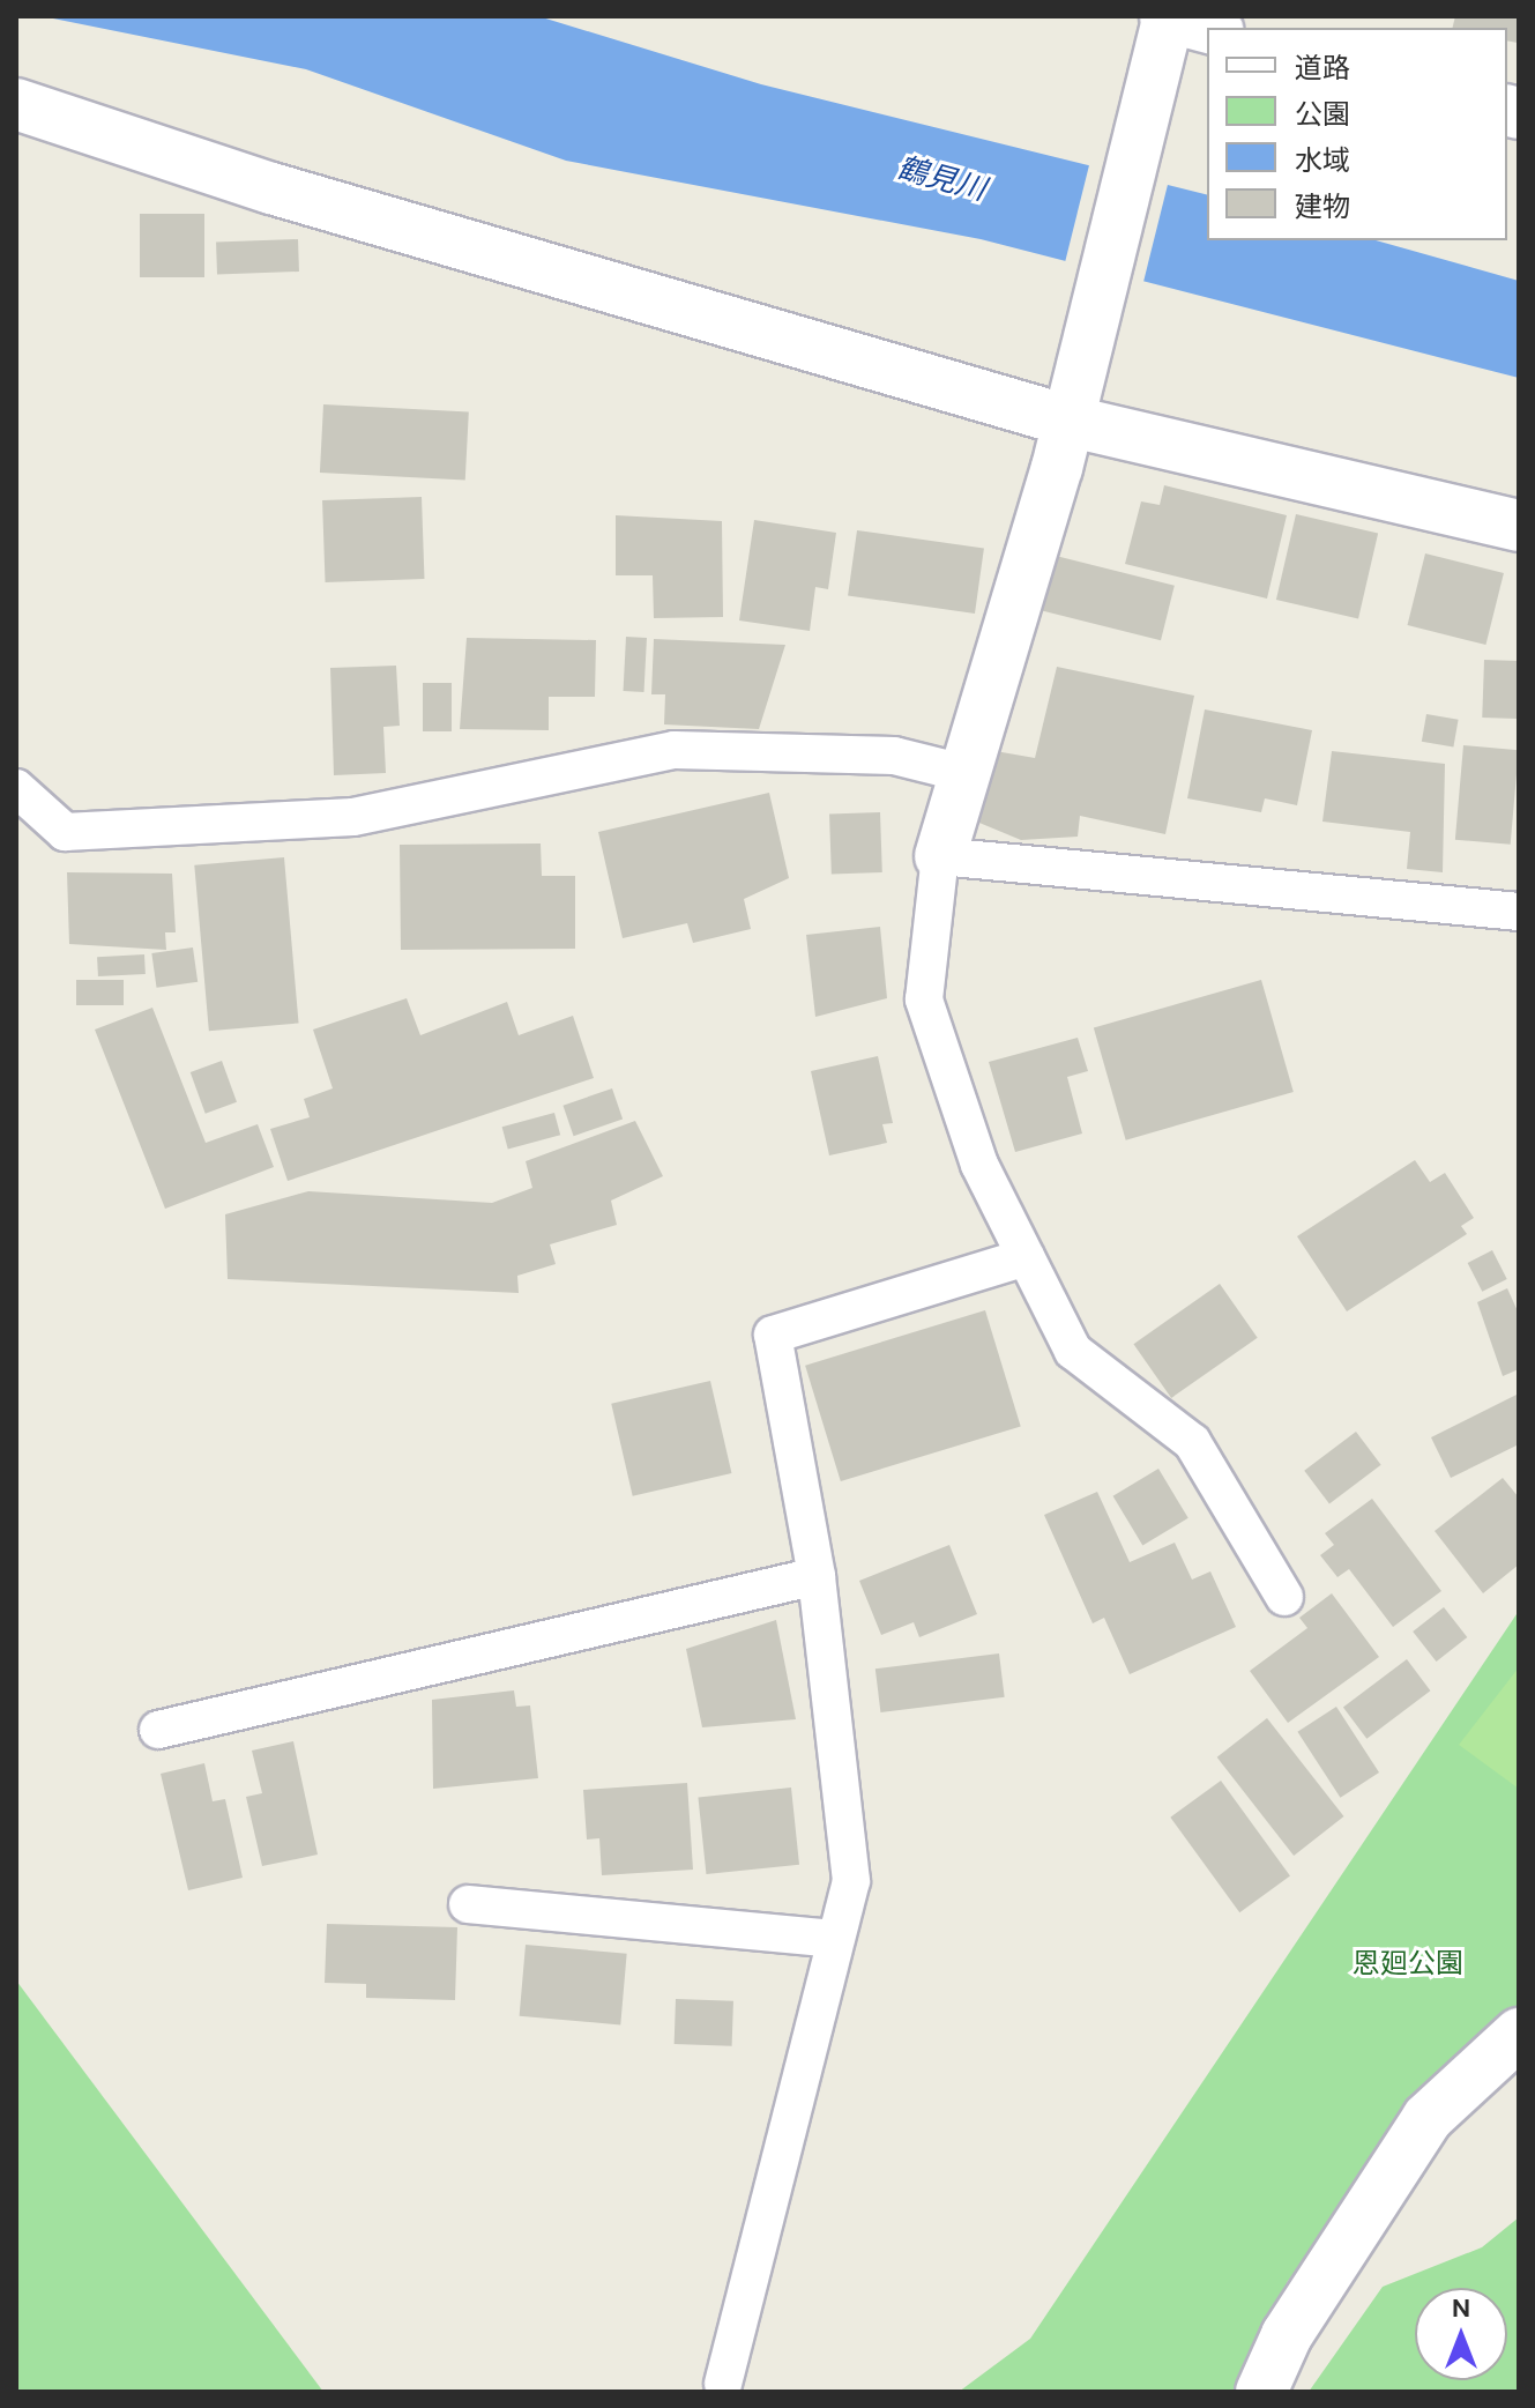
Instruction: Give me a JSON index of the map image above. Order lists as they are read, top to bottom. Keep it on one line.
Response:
{"water":["鶴見川"],"parks":["恩廻公園"],"legend":["道路","公園","水域","建物"],"north":"top"}
